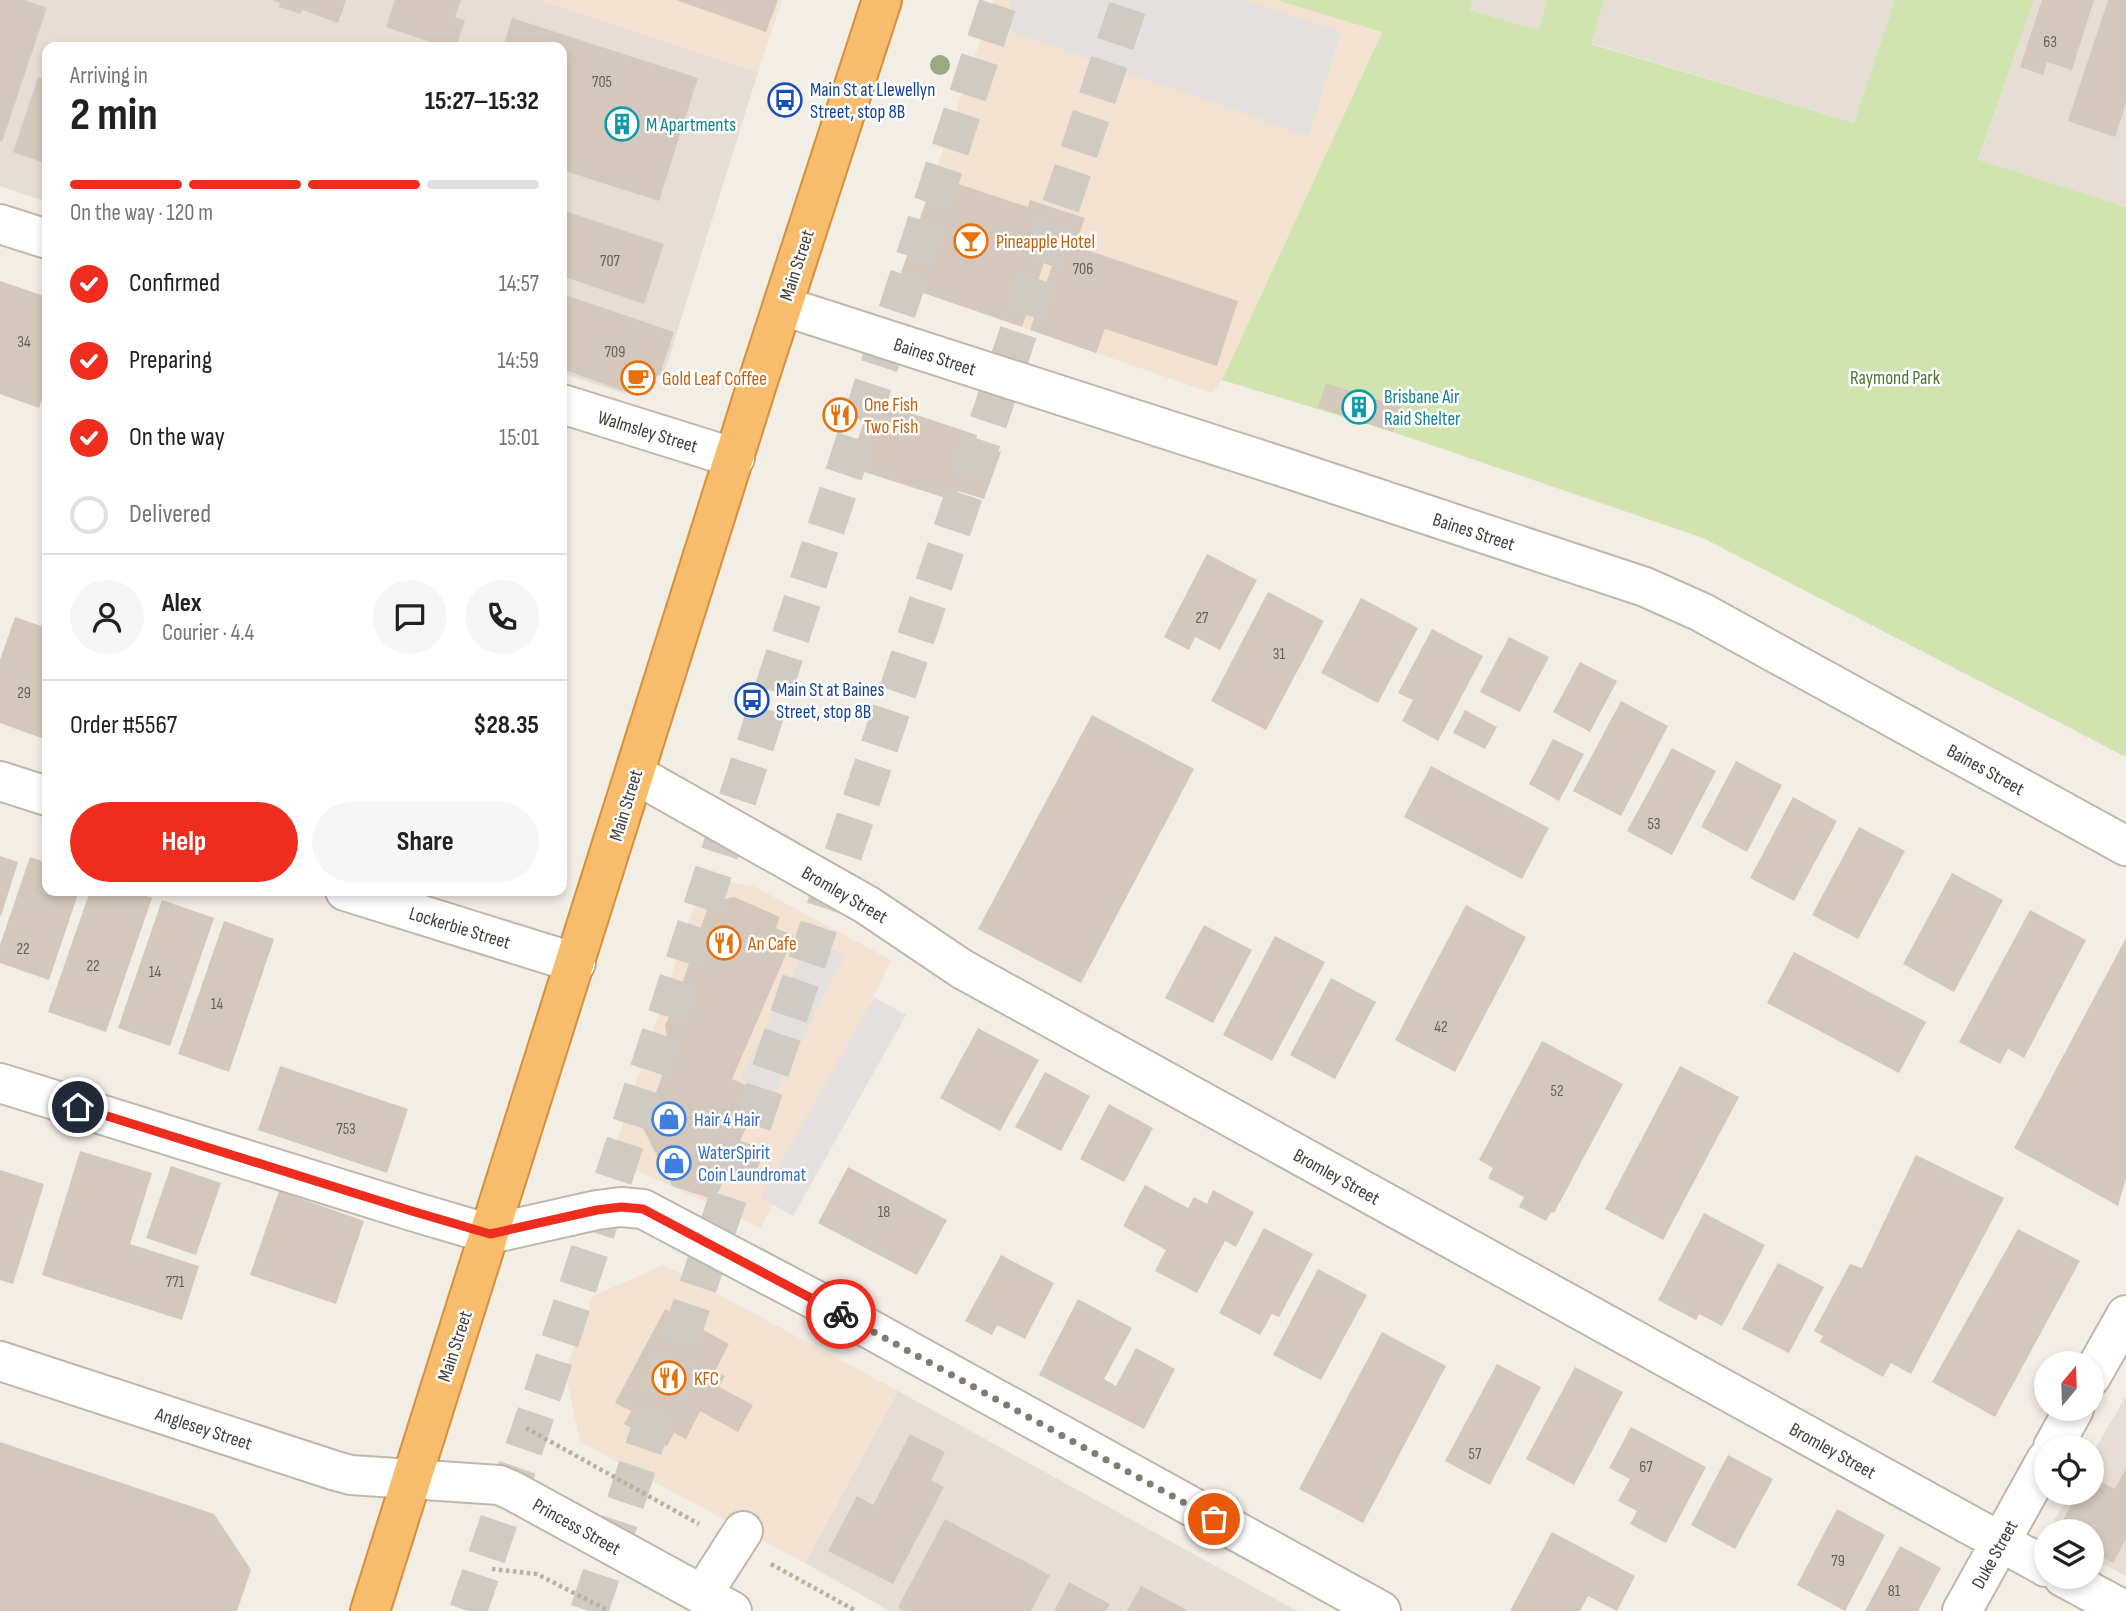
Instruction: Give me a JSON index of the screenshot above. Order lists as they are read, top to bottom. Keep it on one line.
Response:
{"streets":{"highway":["Main Street"],"street":["Baines Street","Walmsley Street","Bromley Street","Lockerbie Street","Anglesey Street","Princess Street","Duke Street"]},"crossings":[["Main Street","Baines Street"],["Main Street","Walmsley Street"],["Main Street","Bromley Street"],["Main Street","Lockerbie Street"],["Main Street","Anglesey Street"],["Main Street","Princess Street"],["Bromley Street","Duke Street"],["Anglesey Street","Princess Street"]],"parks":["Raymond Park"],"places":{"bus stop":["Main St at Llewellyn Street, stop 8B","Main St at Baines Street, stop 8B"],"building":["M Apartments","Brisbane Air Raid Shelter"],"bar":["Pineapple Hotel"],"cafe":["Gold Leaf Coffee"],"restaurant":["One Fish Two Fish","An Cafe","KFC"],"shop":["Hair 4 Hair","WaterSpirit Coin Laundromat"]},"house_numbers":["63","705","707","706","34","709","27","31","29","53","22","22","14","14","42","52","753","18","771","57","67","79","81"],"north":"top","page":{"heading":["2 min","Arriving in","15:27–15:32"],"panel":["Alex","Courier · 4.4","Order #5567","$28.35"],"bar":"On the way · 120 m","list":[["Confirmed","14:57"],["Preparing","14:59"],["On the way","15:01"],"Delivered"],"buttons":["Help","Share"]}}
